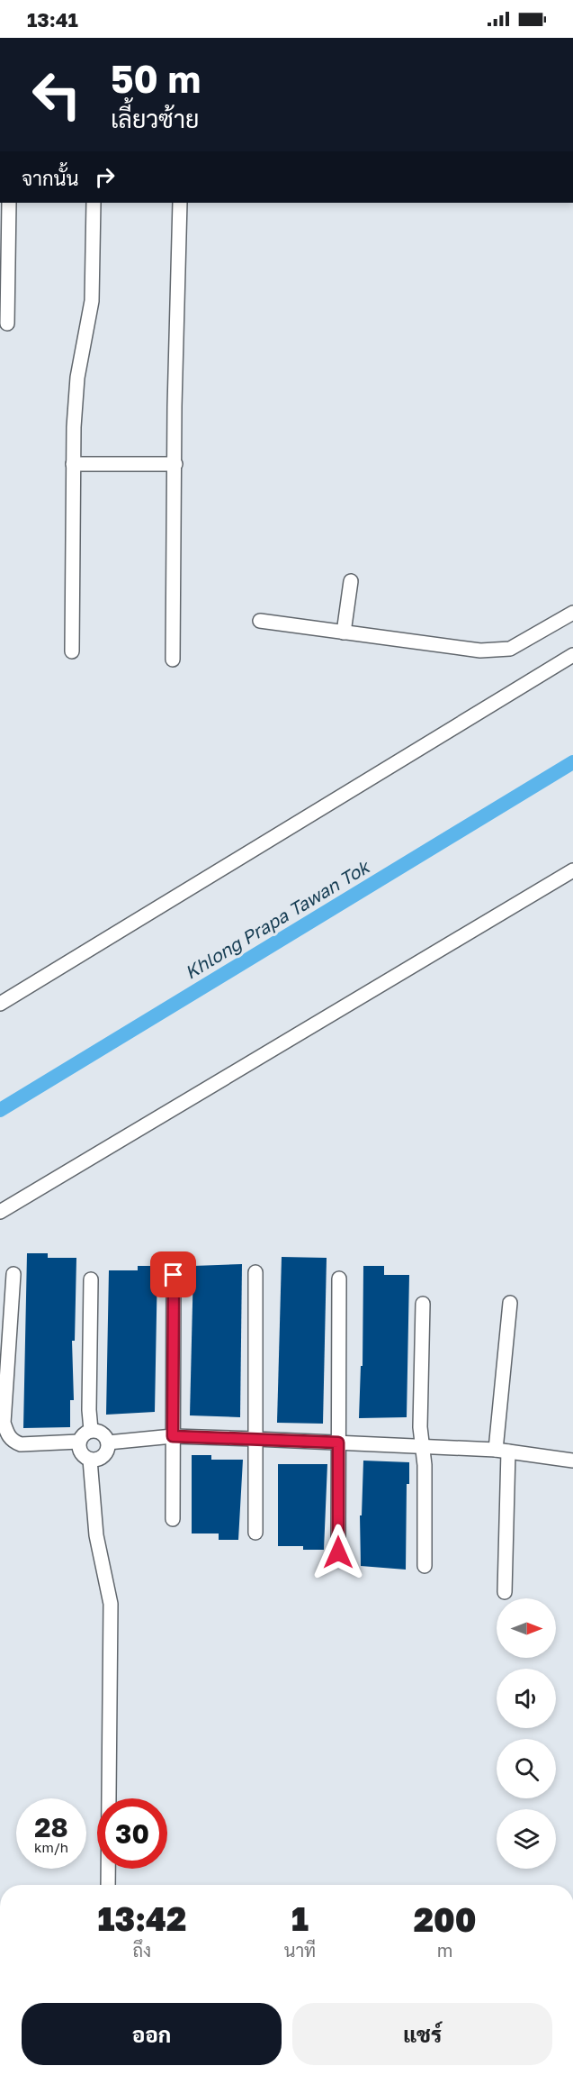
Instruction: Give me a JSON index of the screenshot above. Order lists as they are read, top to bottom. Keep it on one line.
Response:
{"water":["Khlong Prapa Tawan Tok"],"north":"right","page":{"status":"13:41","turn":["50 m","เลี้ยวซ้าย"],"then":"จากนั้น","speed":"28 km/h","limit":"30","eta":["13:42","ถึง","1","นาที","200","m"],"buttons":["ออก","แชร์"]}}
